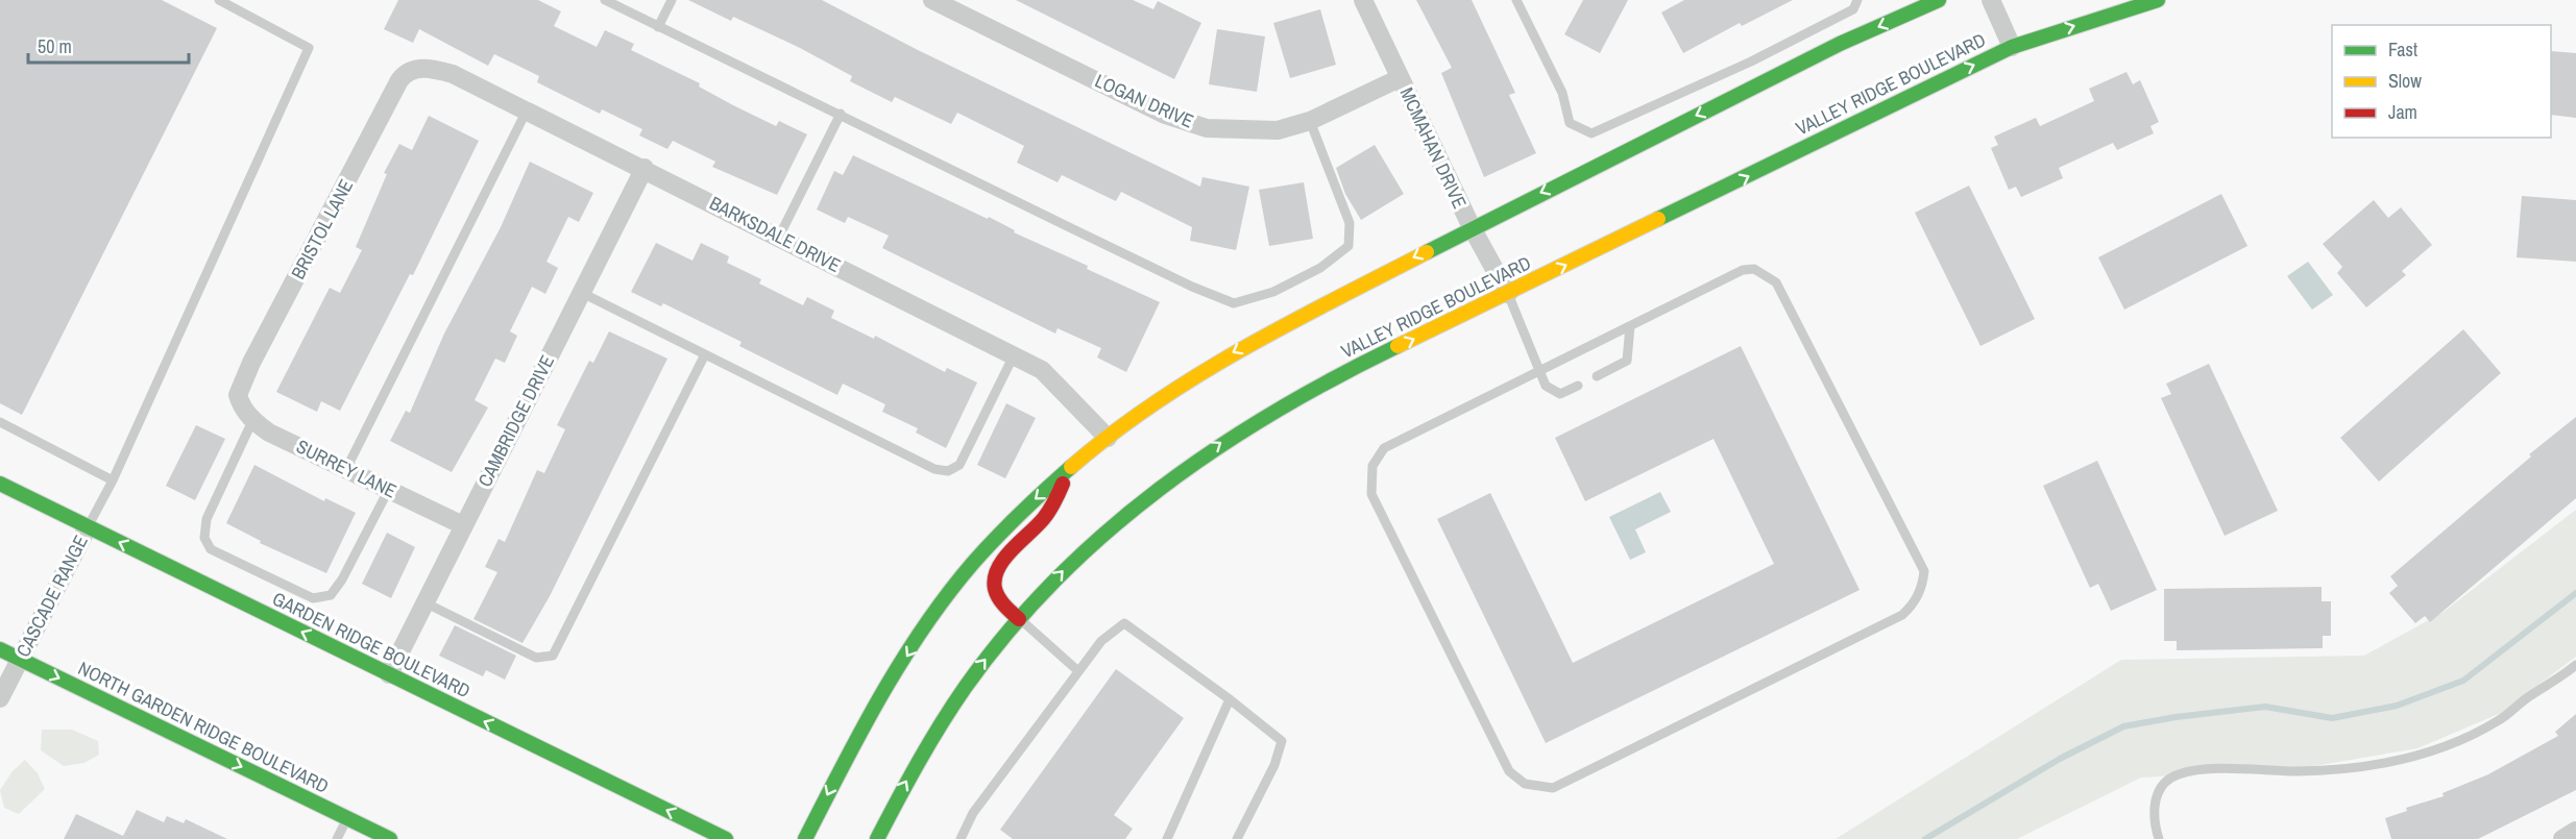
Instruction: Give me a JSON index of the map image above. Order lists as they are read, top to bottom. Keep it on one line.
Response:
{"streets":{"main road":["VALLEY RIDGE BOULEVARD","GARDEN RIDGE BOULEVARD","NORTH GARDEN RIDGE BOULEVARD"],"street":["LOGAN DRIVE","MCMAHAN DRIVE","BRISTOL LANE","BARKSDALE DRIVE","CAMBRIDGE DRIVE","SURREY LANE","CASCADE RANGE"]},"crossings":[["VALLEY RIDGE BOULEVARD","MCMAHAN DRIVE"],["LOGAN DRIVE","MCMAHAN DRIVE"],["BRISTOL LANE","BARKSDALE DRIVE"],["BRISTOL LANE","SURREY LANE"],["BARKSDALE DRIVE","CAMBRIDGE DRIVE"],["CAMBRIDGE DRIVE","SURREY LANE"],["CAMBRIDGE DRIVE","GARDEN RIDGE BOULEVARD"],["CASCADE RANGE","GARDEN RIDGE BOULEVARD"],["CASCADE RANGE","NORTH GARDEN RIDGE BOULEVARD"]],"one_way":["GARDEN RIDGE BOULEVARD","NORTH GARDEN RIDGE BOULEVARD"],"legend":["Fast","Slow","Jam"],"scale_bar":"50 m"}
